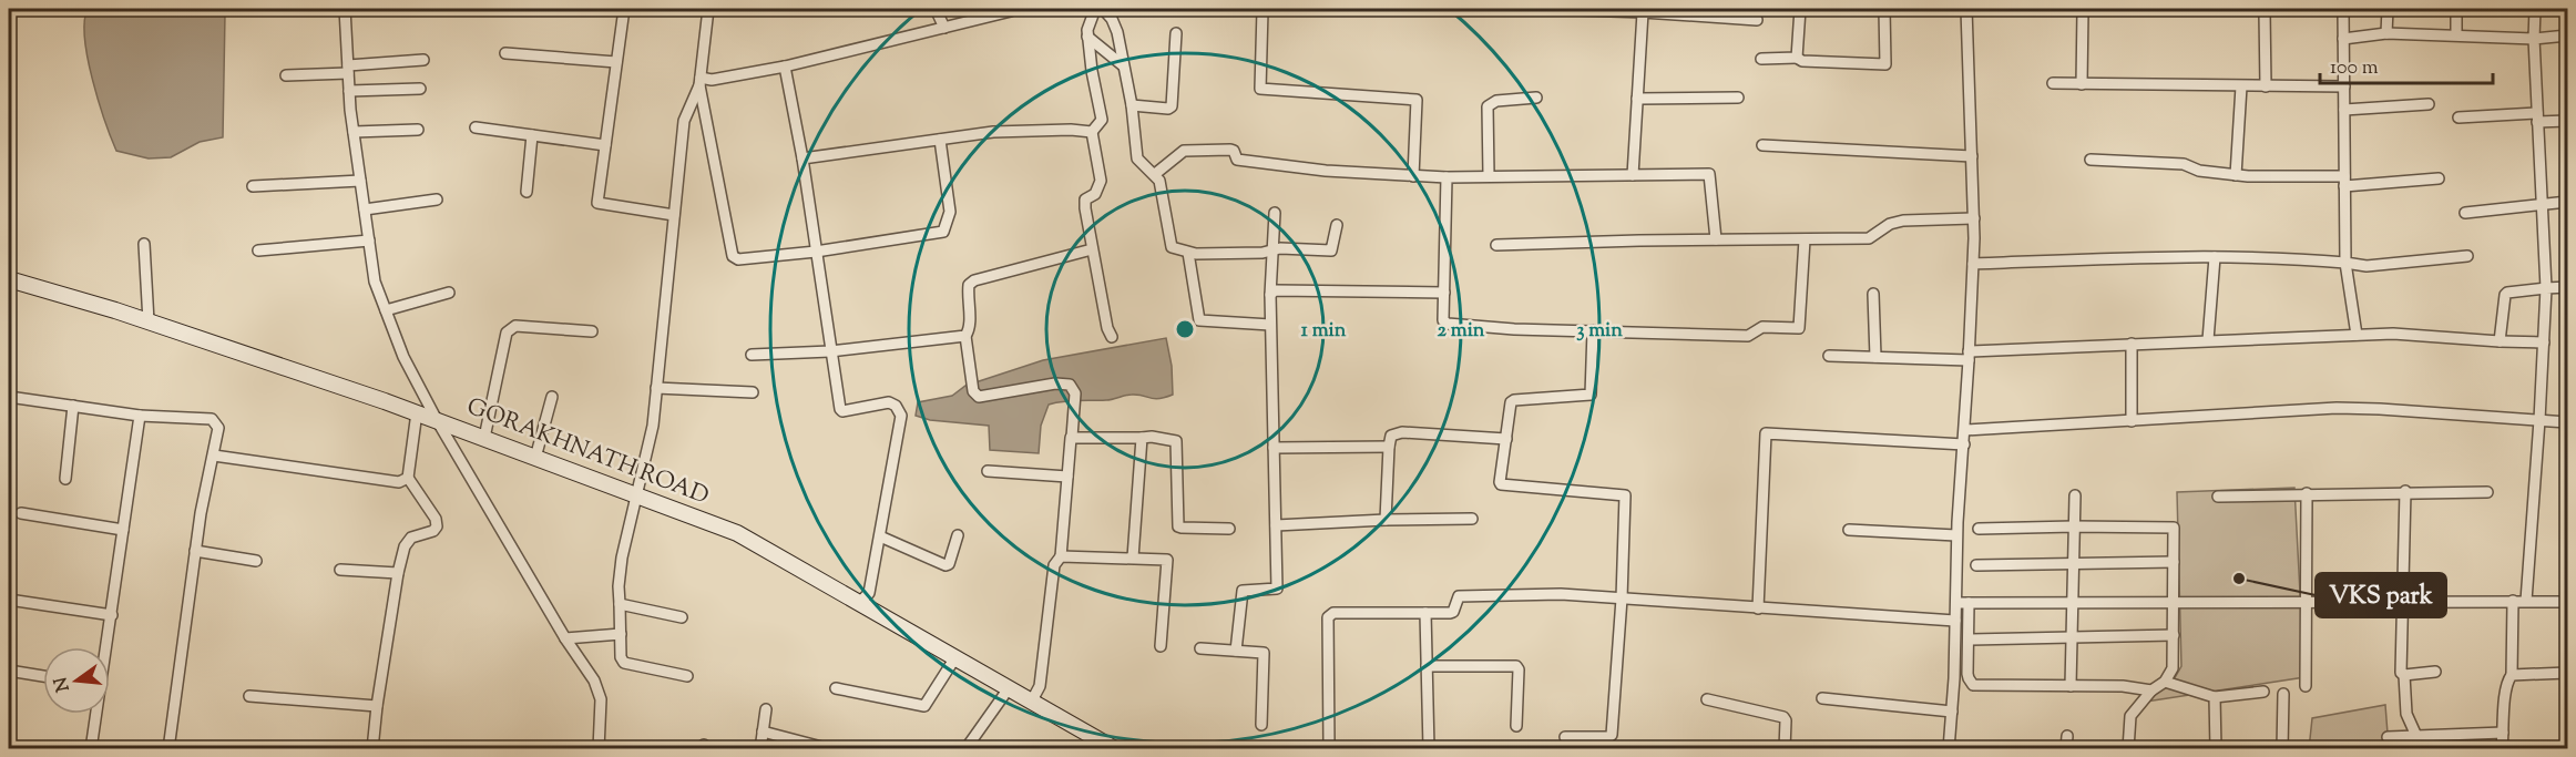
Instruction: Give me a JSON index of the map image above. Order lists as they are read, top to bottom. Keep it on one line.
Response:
{"streets":{"main road":["GORAKHNATH ROAD"]},"places":["VKS park"],"scale_bar":"100 m","north":"left","rings":["1 min","2 min","3 min"]}
